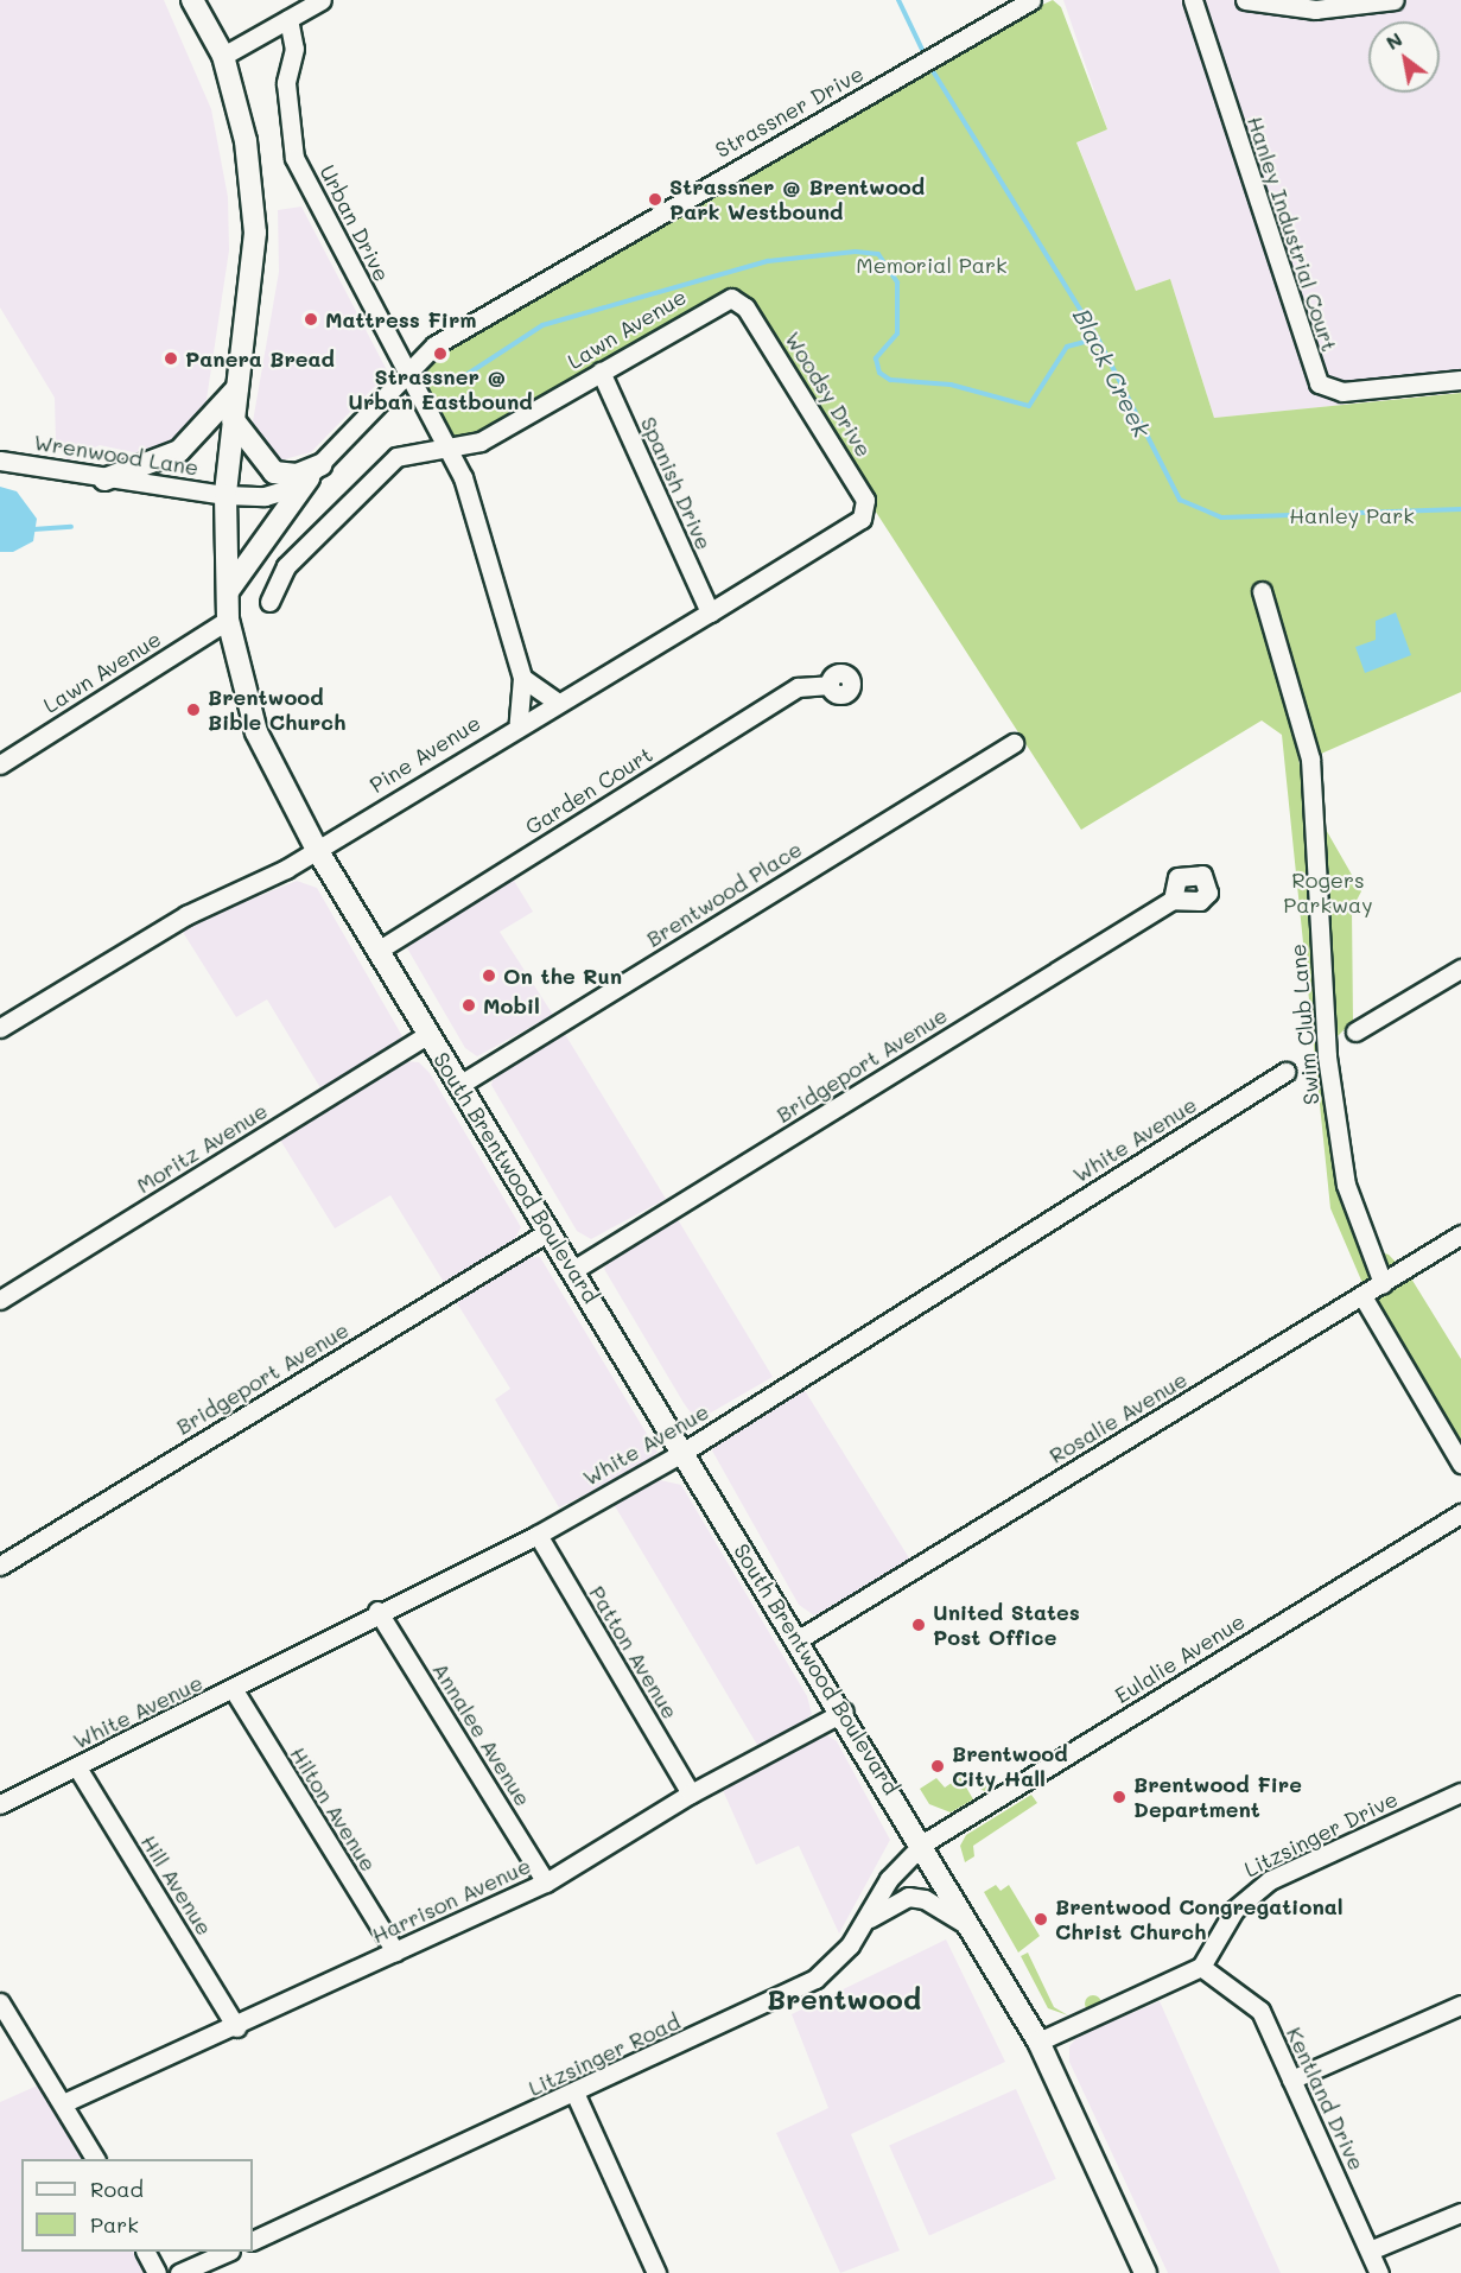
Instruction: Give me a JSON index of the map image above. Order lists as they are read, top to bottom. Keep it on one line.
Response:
{"streets":{"main road":["South Brentwood Boulevard"],"street":["Strassner Drive","Urban Drive","Hanley Industrial Court","Lawn Avenue","Woodsy Drive","Wrenwood Lane","Spanish Drive","Pine Avenue","Garden Court","Brentwood Place","Swim Club Lane","Bridgeport Avenue","White Avenue","Moritz Avenue","Rosalie Avenue","Patton Avenue","Eulalie Avenue","Annalee Avenue","Hilton Avenue","Litzsinger Drive","Hill Avenue","Harrison Avenue","Litzsinger Road","Kentland Drive"]},"crossings":[["Strassner Drive","Urban Drive"],["Strassner Drive","Wrenwood Lane"],["Strassner Drive","South Brentwood Boulevard"],["Urban Drive","Lawn Avenue"],["Urban Drive","Pine Avenue"],["Lawn Avenue","Woodsy Drive"],["Lawn Avenue","Spanish Drive"],["Lawn Avenue","South Brentwood Boulevard"],["Woodsy Drive","Pine Avenue"],["Wrenwood Lane","South Brentwood Boulevard"],["Spanish Drive","Pine Avenue"],["Pine Avenue","South Brentwood Boulevard"],["Garden Court","South Brentwood Boulevard"],["Brentwood Place","South Brentwood Boulevard"],["Swim Club Lane","Rosalie Avenue"],["Bridgeport Avenue","South Brentwood Boulevard"],["White Avenue","South Brentwood Boulevard"],["White Avenue","Patton Avenue"],["White Avenue","Annalee Avenue"],["White Avenue","Hilton Avenue"],["White Avenue","Hill Avenue"],["Moritz Avenue","South Brentwood Boulevard"],["South Brentwood Boulevard","Rosalie Avenue"],["South Brentwood Boulevard","Eulalie Avenue"],["South Brentwood Boulevard","Harrison Avenue"],["South Brentwood Boulevard","Litzsinger Road"],["Patton Avenue","Harrison Avenue"],["Eulalie Avenue","Litzsinger Road"],["Annalee Avenue","Harrison Avenue"],["Hilton Avenue","Harrison Avenue"],["Litzsinger Drive","Kentland Drive"],["Hill Avenue","Harrison Avenue"]],"districts":["Brentwood"],"water":["Black Creek"],"parks":["Memorial Park","Hanley Park","Rogers Parkway"],"places":["Strassner @ Brentwood Park Westbound","Mattress Firm","Strassner @ Urban Eastbound","Panera Bread","Brentwood Bible Church","On the Run","Mobil","United States Post Office","Brentwood City Hall","Brentwood Fire Department","Brentwood Congregational Christ Church"],"legend":["Road","Park"],"north":"top left"}
